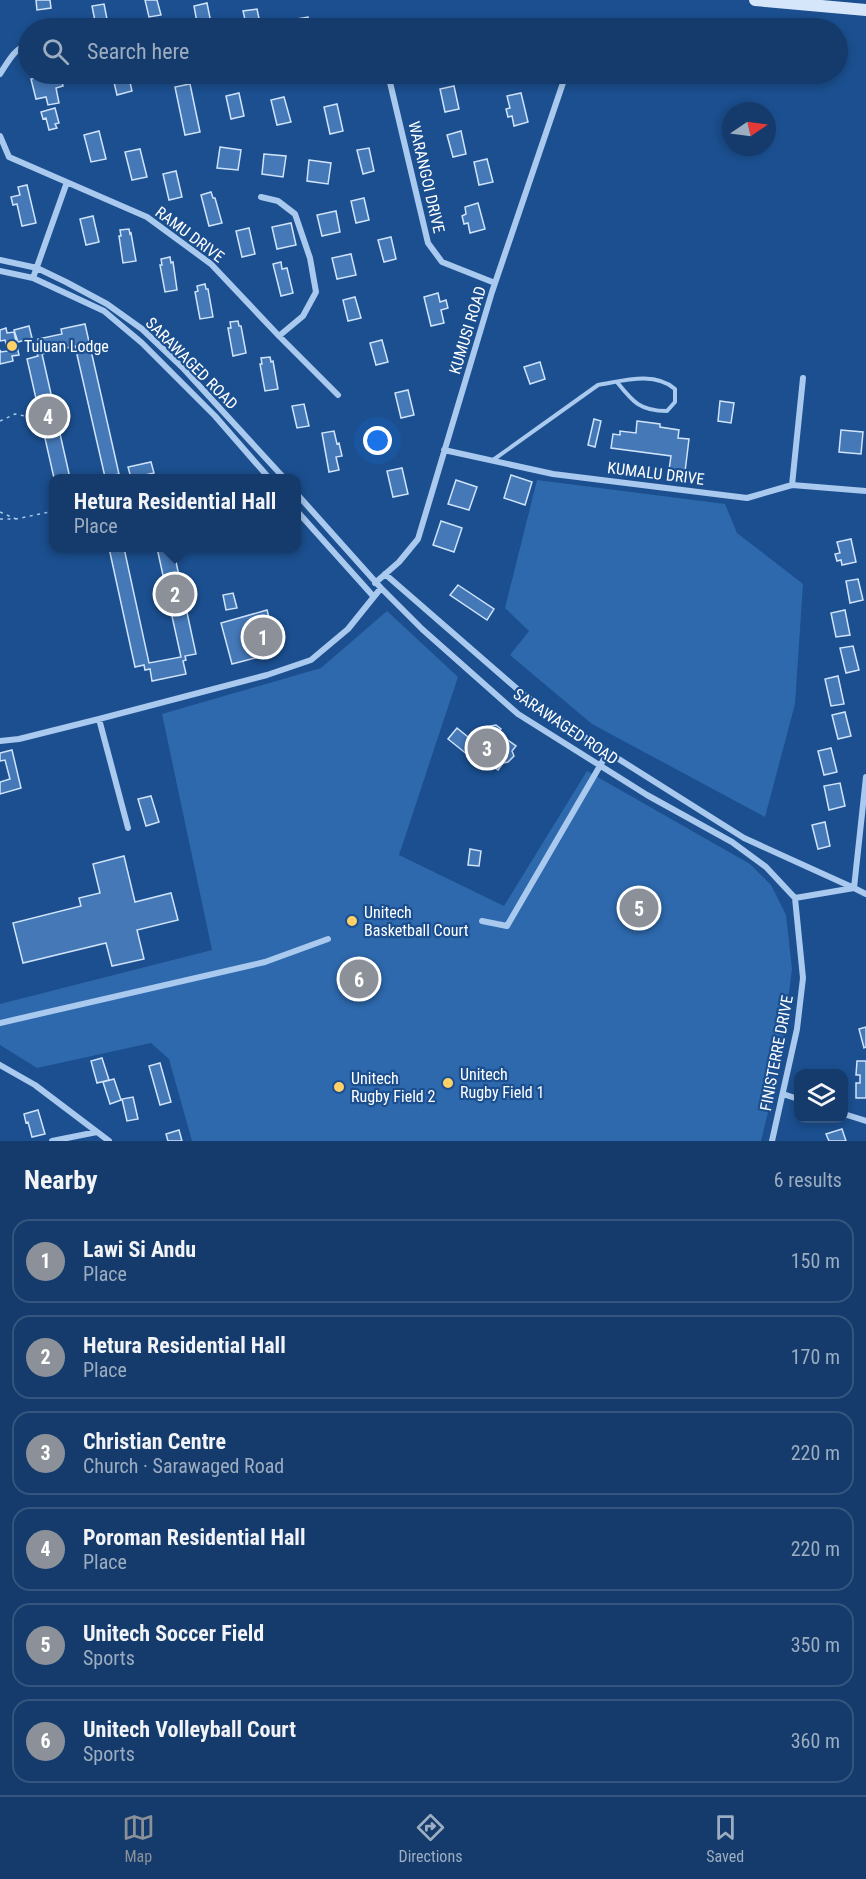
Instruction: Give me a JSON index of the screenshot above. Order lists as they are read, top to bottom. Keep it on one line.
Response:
{"streets":{"street":["WARANGOI DRIVE","RAMU DRIVE","KUMUSI ROAD","SARAWAGED ROAD","KUMALU DRIVE","FINISTERRE DRIVE"]},"crossings":[["WARANGOI DRIVE","KUMUSI ROAD"],["KUMUSI ROAD","SARAWAGED ROAD"],["KUMUSI ROAD","KUMALU DRIVE"],["SARAWAGED ROAD","FINISTERRE DRIVE"]],"places":["Tuluan Lodge","Unitech Basketball Court","Unitech Rugby Field 1","Unitech Rugby Field 2"],"north":"right","page":{"search":"Search here","pins":["4","2","1","3","5","6"],"popup":["Hetura Residential Hall","Place"],"heading":["Nearby","6 results"],"list":[{"mark":"1","name":"Lawi Si Andu","note":"Place","value":"150 m"},{"mark":"2","name":"Hetura Residential Hall","note":"Place","value":"170 m"},{"mark":"3","name":"Christian Centre","note":"Church · Sarawaged Road","value":"220 m"},{"mark":"4","name":"Poroman Residential Hall","note":"Place","value":"220 m"},{"mark":"5","name":"Unitech Soccer Field","note":"Sports","value":"350 m"},{"mark":"6","name":"Unitech Volleyball Court","note":"Sports","value":"360 m"}],"nav":["Map","Directions","Saved"]}}
